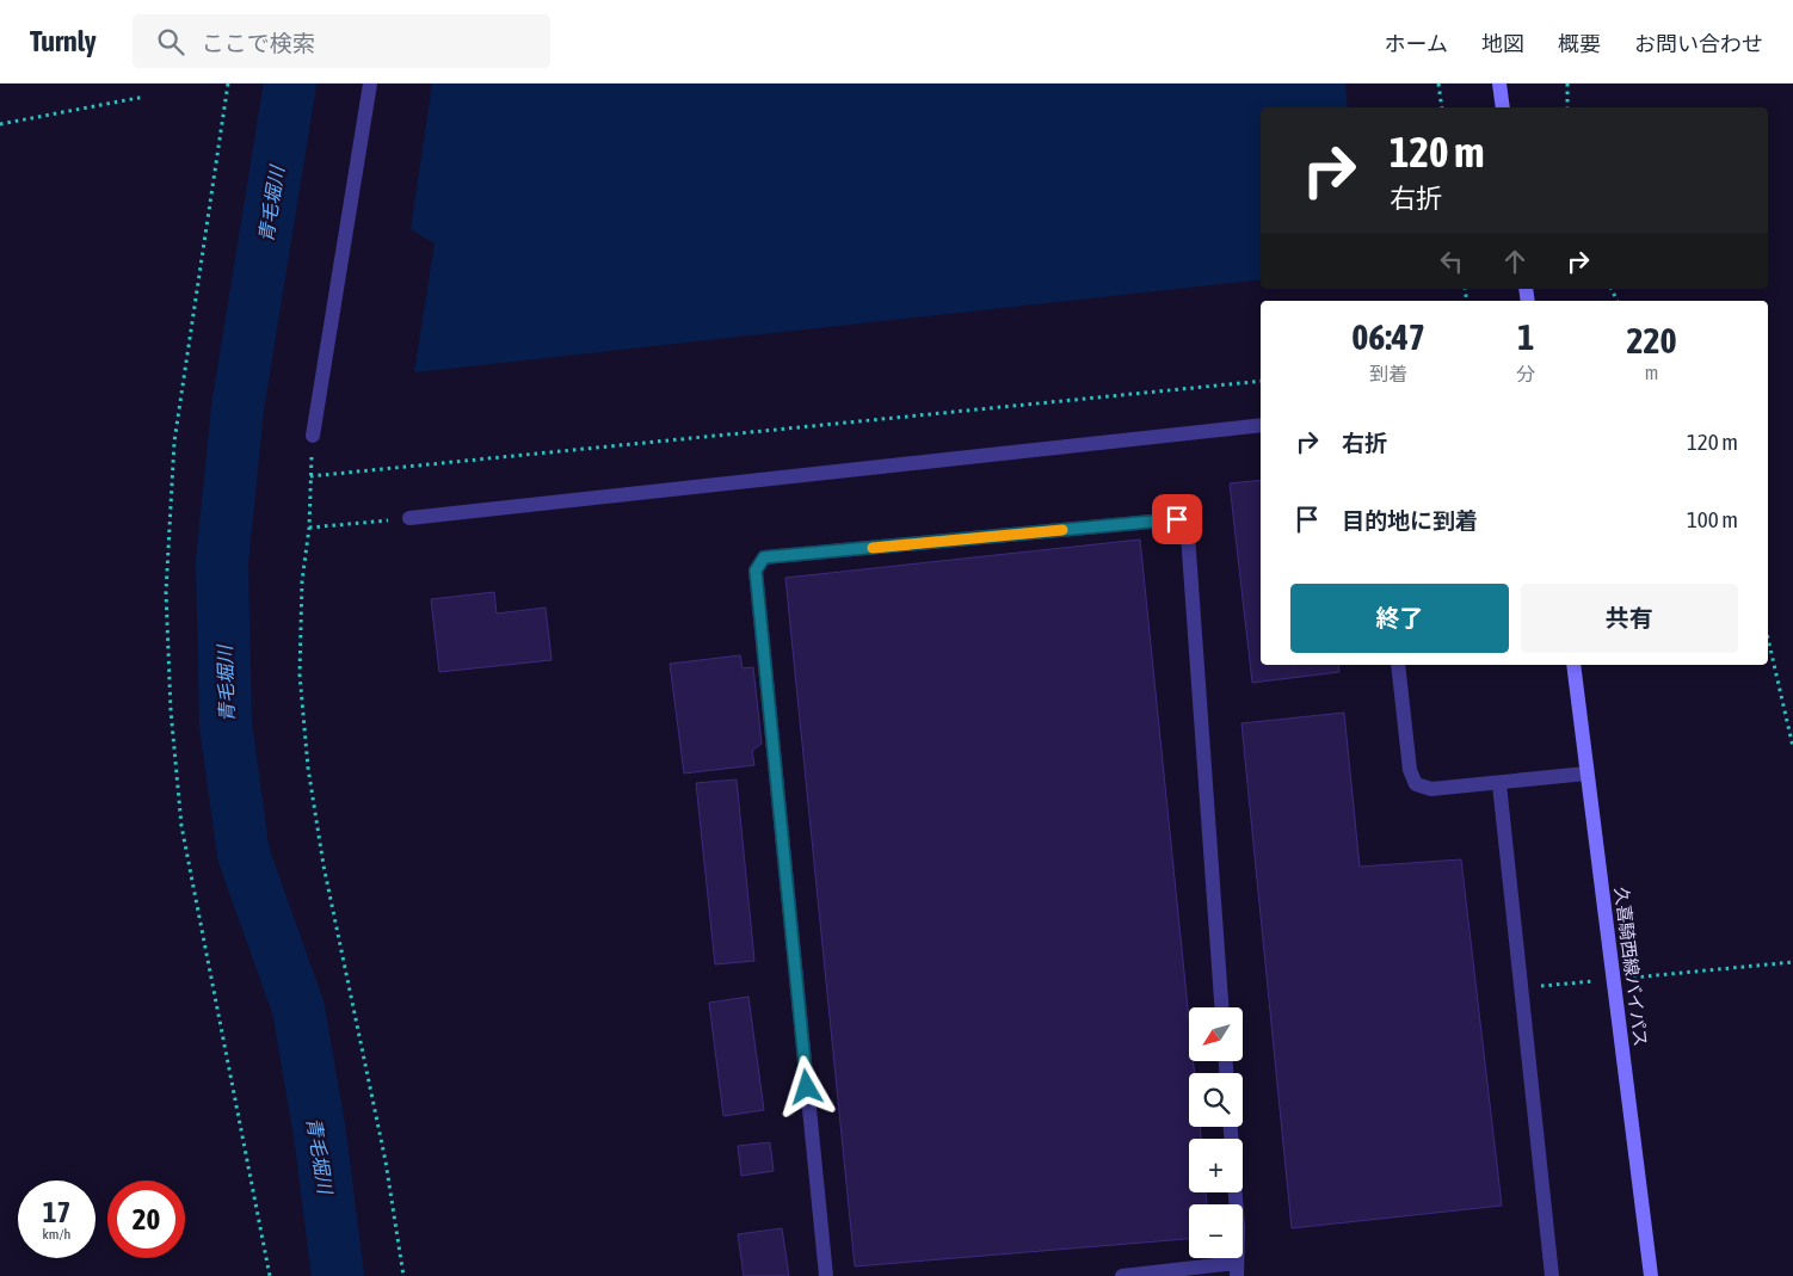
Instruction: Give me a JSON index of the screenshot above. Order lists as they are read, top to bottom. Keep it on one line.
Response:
{"streets":{"main road":["久喜騎西線バイパス"]},"water":["青毛堀川"],"north":"bottom left","page":{"header":"Turnly","search":"ここで検索","nav":["ホーム","地図","概要","お問い合わせ"],"turn":["120 m","右折"],"eta":["06:47","到着","1","分","220","m"],"list":[{"name":"右折","value":"120 m"},{"name":"目的地に到着","value":"100 m"}],"buttons":["終了","共有"],"map_buttons":["+","−"],"speed":"17 km/h","limit":"20"}}
